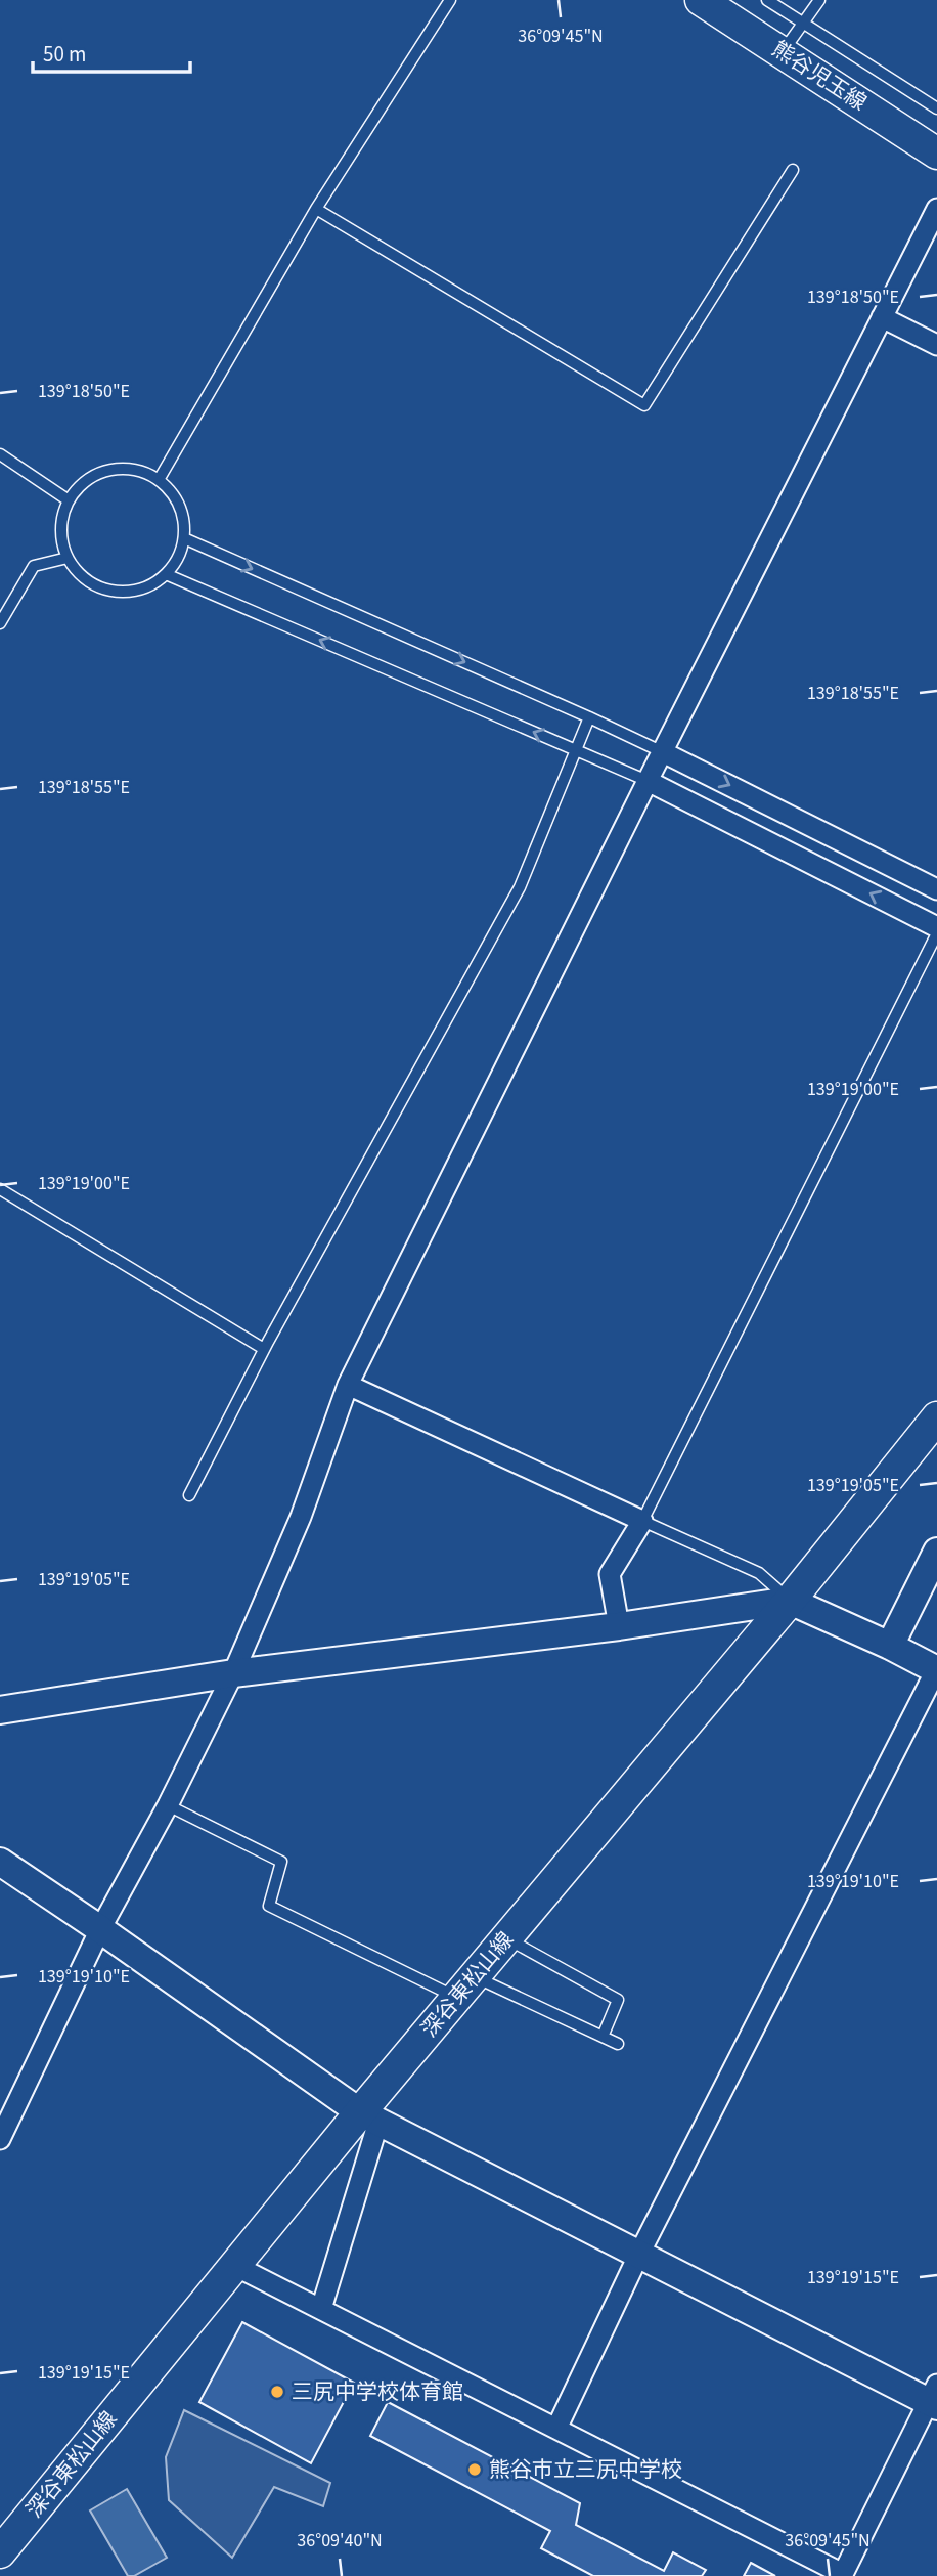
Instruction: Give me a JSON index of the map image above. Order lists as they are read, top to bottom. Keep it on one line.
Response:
{"streets":{"main road":["熊谷児玉線","深谷東松山線"]},"places":["三尻中学校体育館","熊谷市立三尻中学校"],"scale_bar":"50 m","coordinates":["36°09'45\"N","139°18'50\"E","139°18'55\"E","139°19'00\"E","139°19'05\"E","139°19'10\"E","139°19'15\"E","36°09'40\"N"]}
